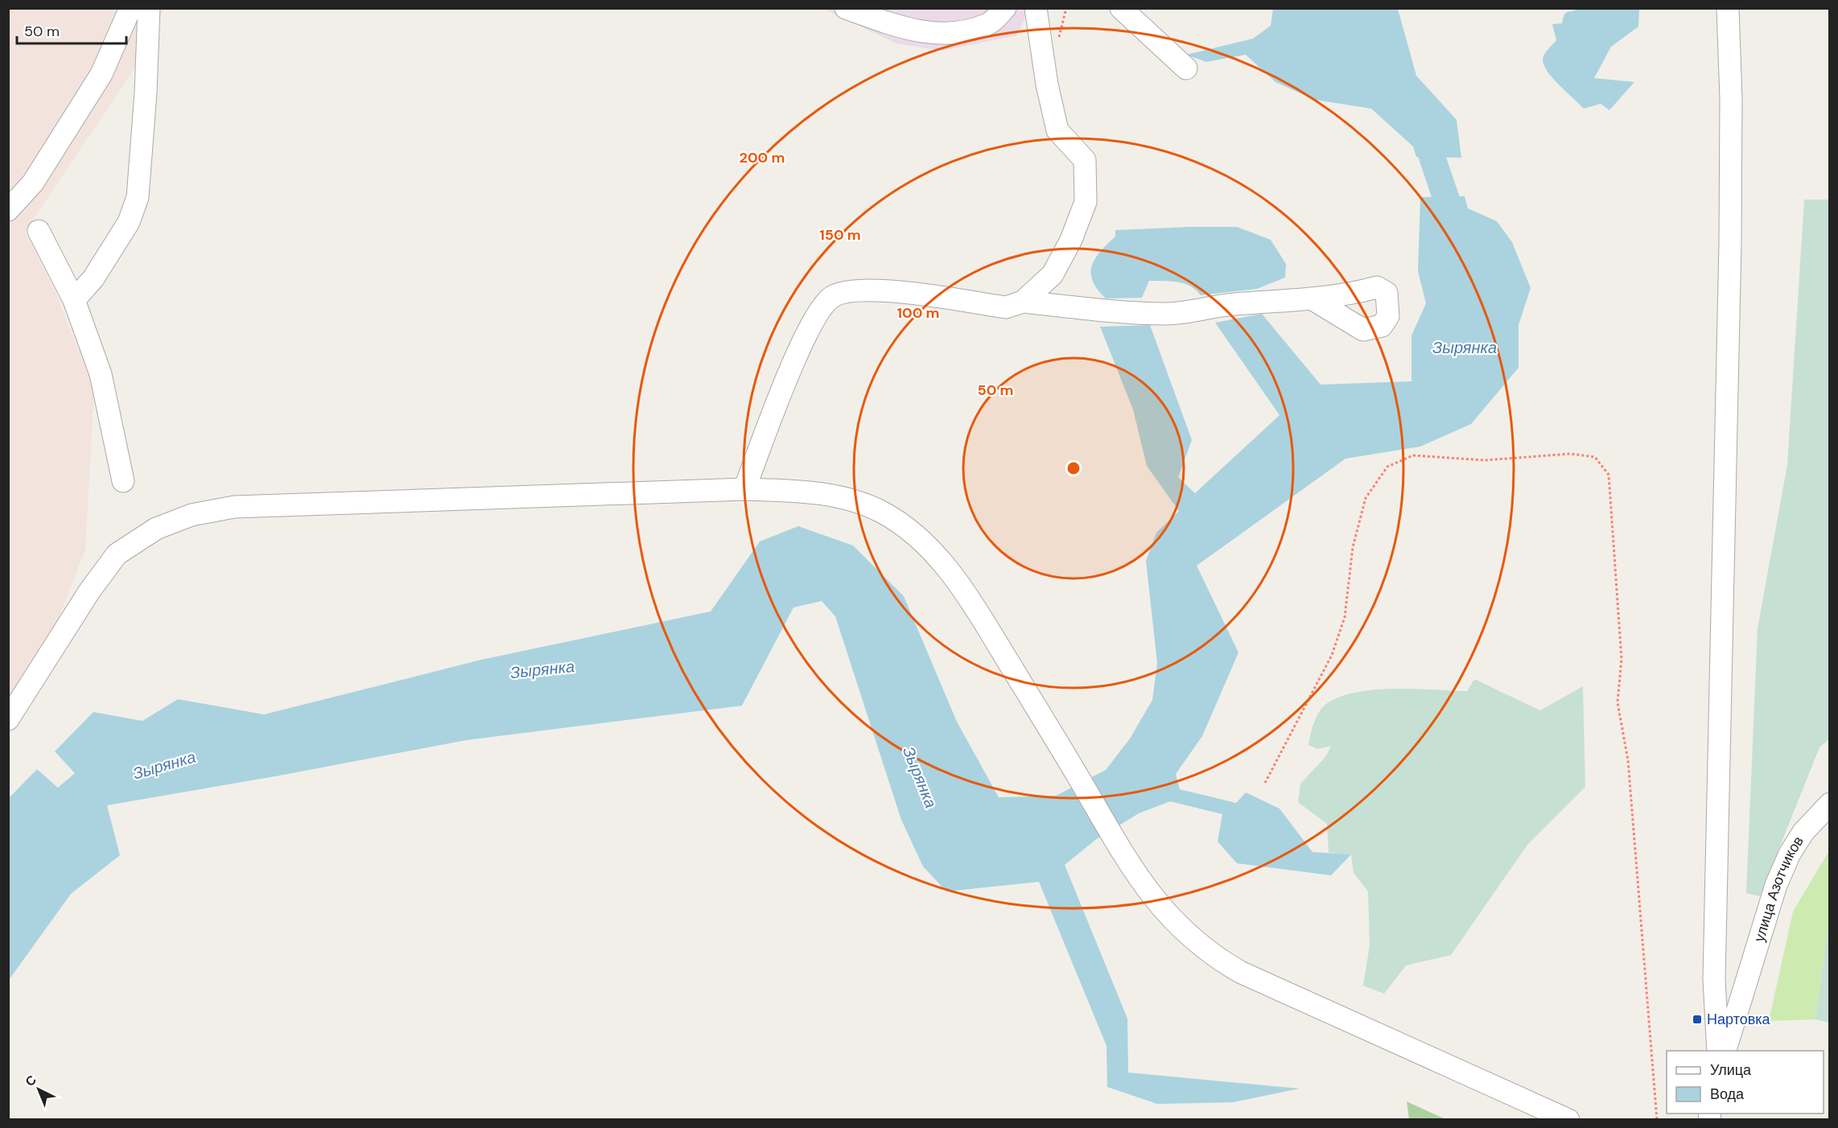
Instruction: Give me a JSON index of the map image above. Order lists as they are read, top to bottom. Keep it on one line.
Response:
{"streets":{"street":["улица Азотчиков"]},"water":["Зырянка"],"places":{"transit":["Нартовка"]},"legend":["Улица","Вода"],"scale_bar":"50 m","north":"top left","rings":["200 m","150 m","100 m","50 m"]}
